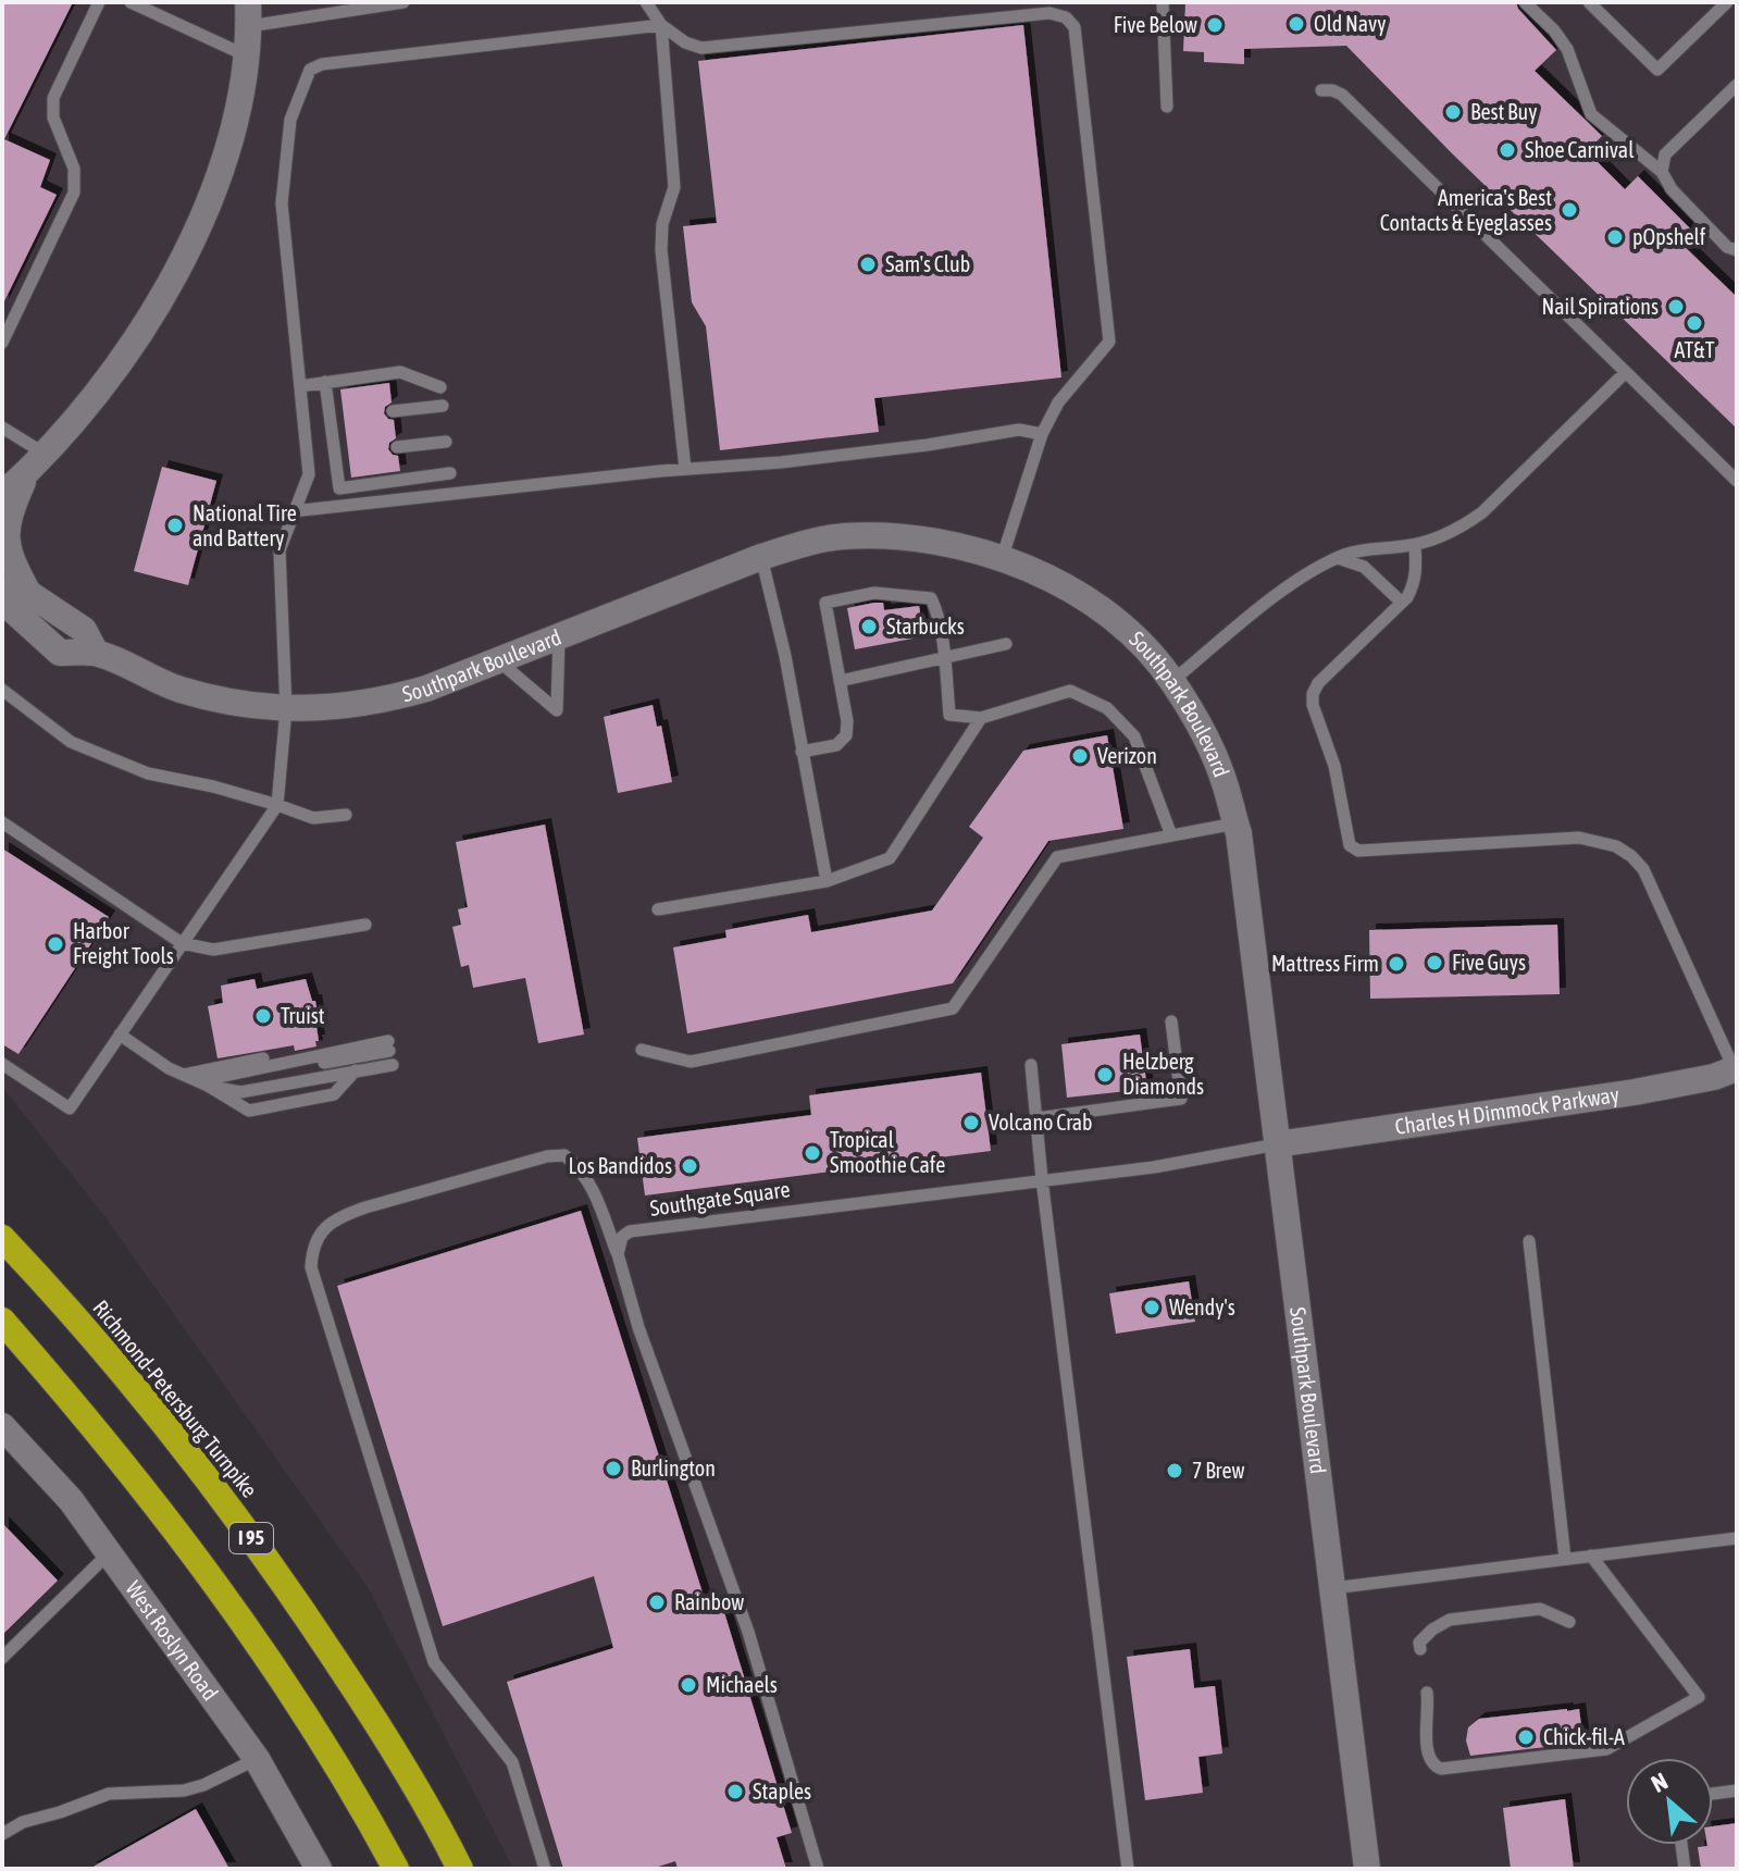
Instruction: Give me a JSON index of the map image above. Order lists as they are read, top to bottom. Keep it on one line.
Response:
{"streets":{"highway":["Richmond-Petersburg Turnpike","I 95"],"street":["Southpark Boulevard","Charles H Dimmock Parkway","West Roslyn Road"],"lane":["Southgate Square"]},"crossings":[["Southpark Boulevard","Charles H Dimmock Parkway"],["Southpark Boulevard","Southgate Square"],["Charles H Dimmock Parkway","Southgate Square"]],"places":["Old Navy","Five Below","Best Buy","Shoe Carnival","America's Best Contacts & Eyeglasses","pOpshelf","Sam's Club","Nail Spirations","AT&T","National Tire and Battery","Starbucks","Verizon","Harbor Freight Tools","Five Guys","Mattress Firm","Truist","Helzberg Diamonds","Volcano Crab","Tropical Smoothie Cafe","Los Bandidos","Wendy's","Burlington","7 Brew","Rainbow","Michaels","Chick-fil-A","Staples"],"north":"top left"}
